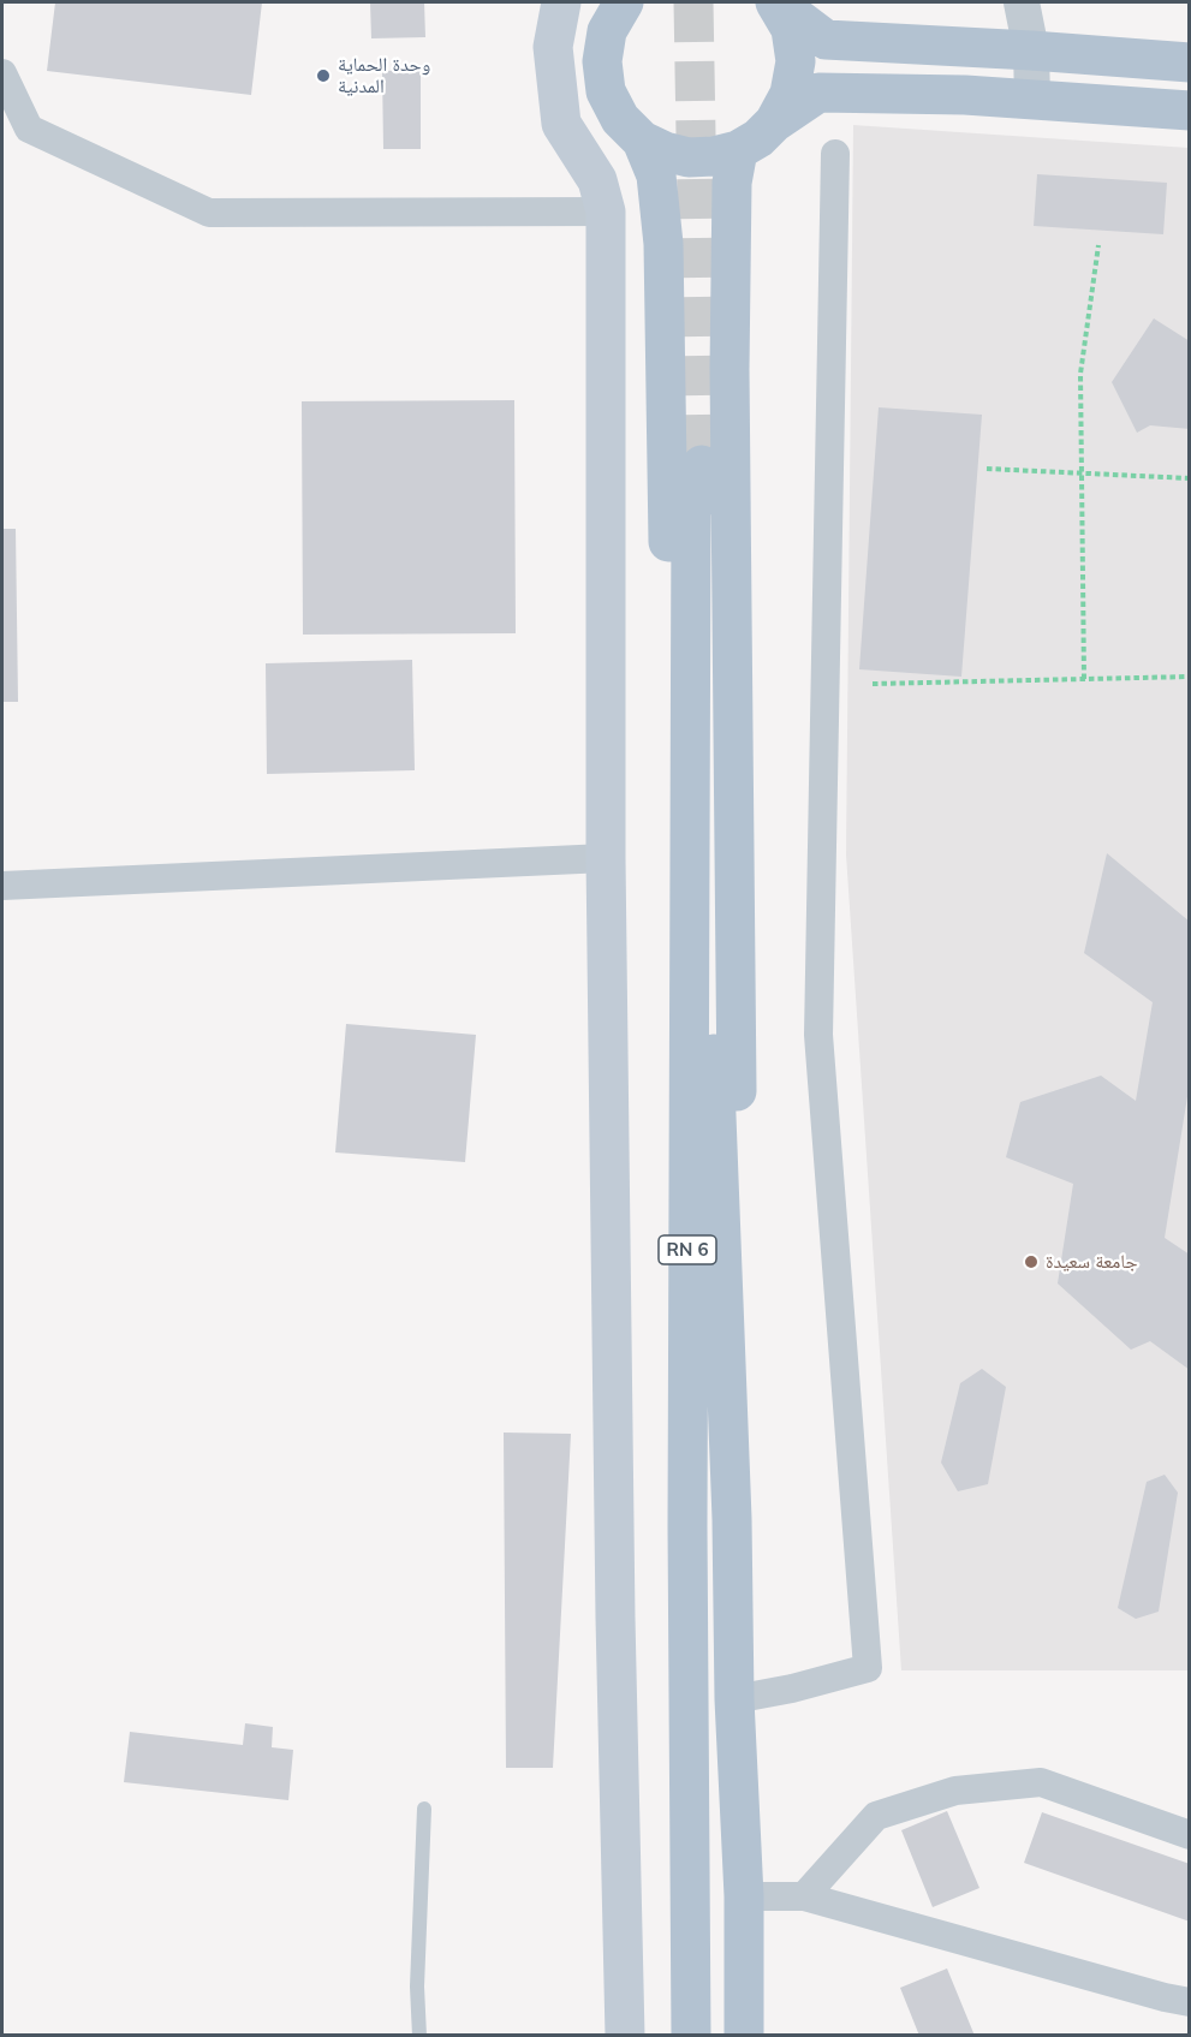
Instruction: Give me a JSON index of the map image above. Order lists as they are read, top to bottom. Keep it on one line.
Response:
{"streets":{"main road":["RN 6"]},"places":["وحدة الحماية المدنية","جامعة سعيدة"]}
